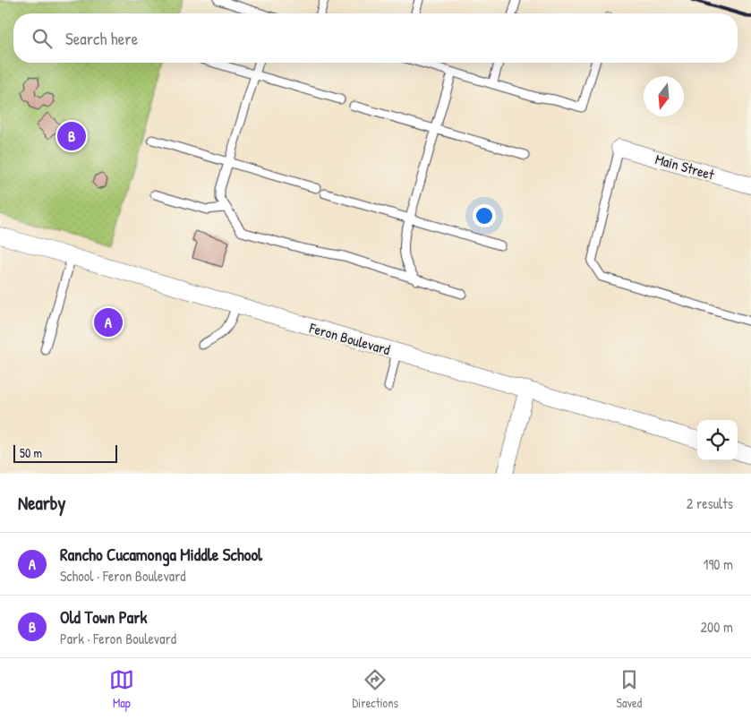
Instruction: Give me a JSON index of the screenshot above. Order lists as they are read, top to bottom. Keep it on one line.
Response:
{"streets":{"street":["Main Street","Feron Boulevard"]},"scale_bar":"50 m","north":"bottom","page":{"search":"Search here","pins":["B","A"],"scale":"50 m","heading":["Nearby","2 results"],"list":[{"mark":"A","name":"Rancho Cucamonga Middle School","note":"School · Feron Boulevard","value":"190 m"},{"mark":"B","name":"Old Town Park","note":"Park · Feron Boulevard","value":"200 m"}],"nav":["Map","Directions","Saved"]}}
